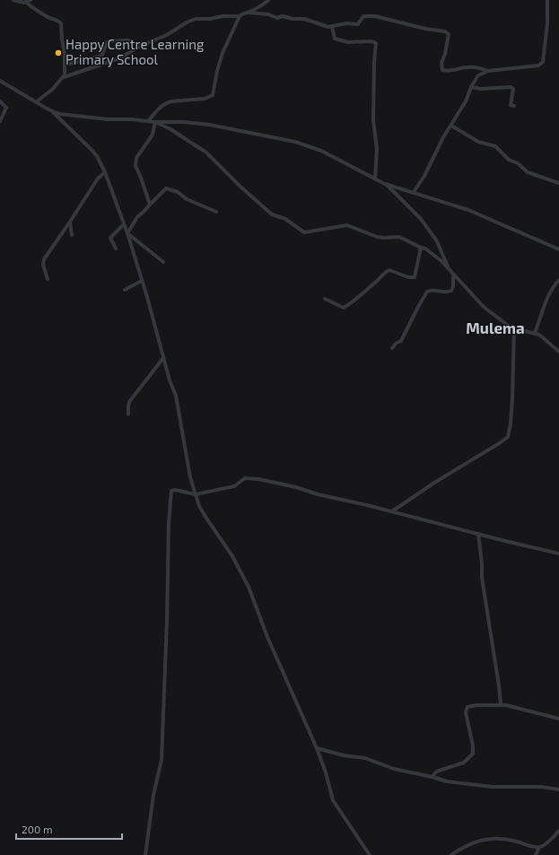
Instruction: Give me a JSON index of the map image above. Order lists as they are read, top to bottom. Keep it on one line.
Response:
{"districts":["Mulema"],"places":["Happy Centre Learning Primary School"],"scale_bar":"200 m"}
